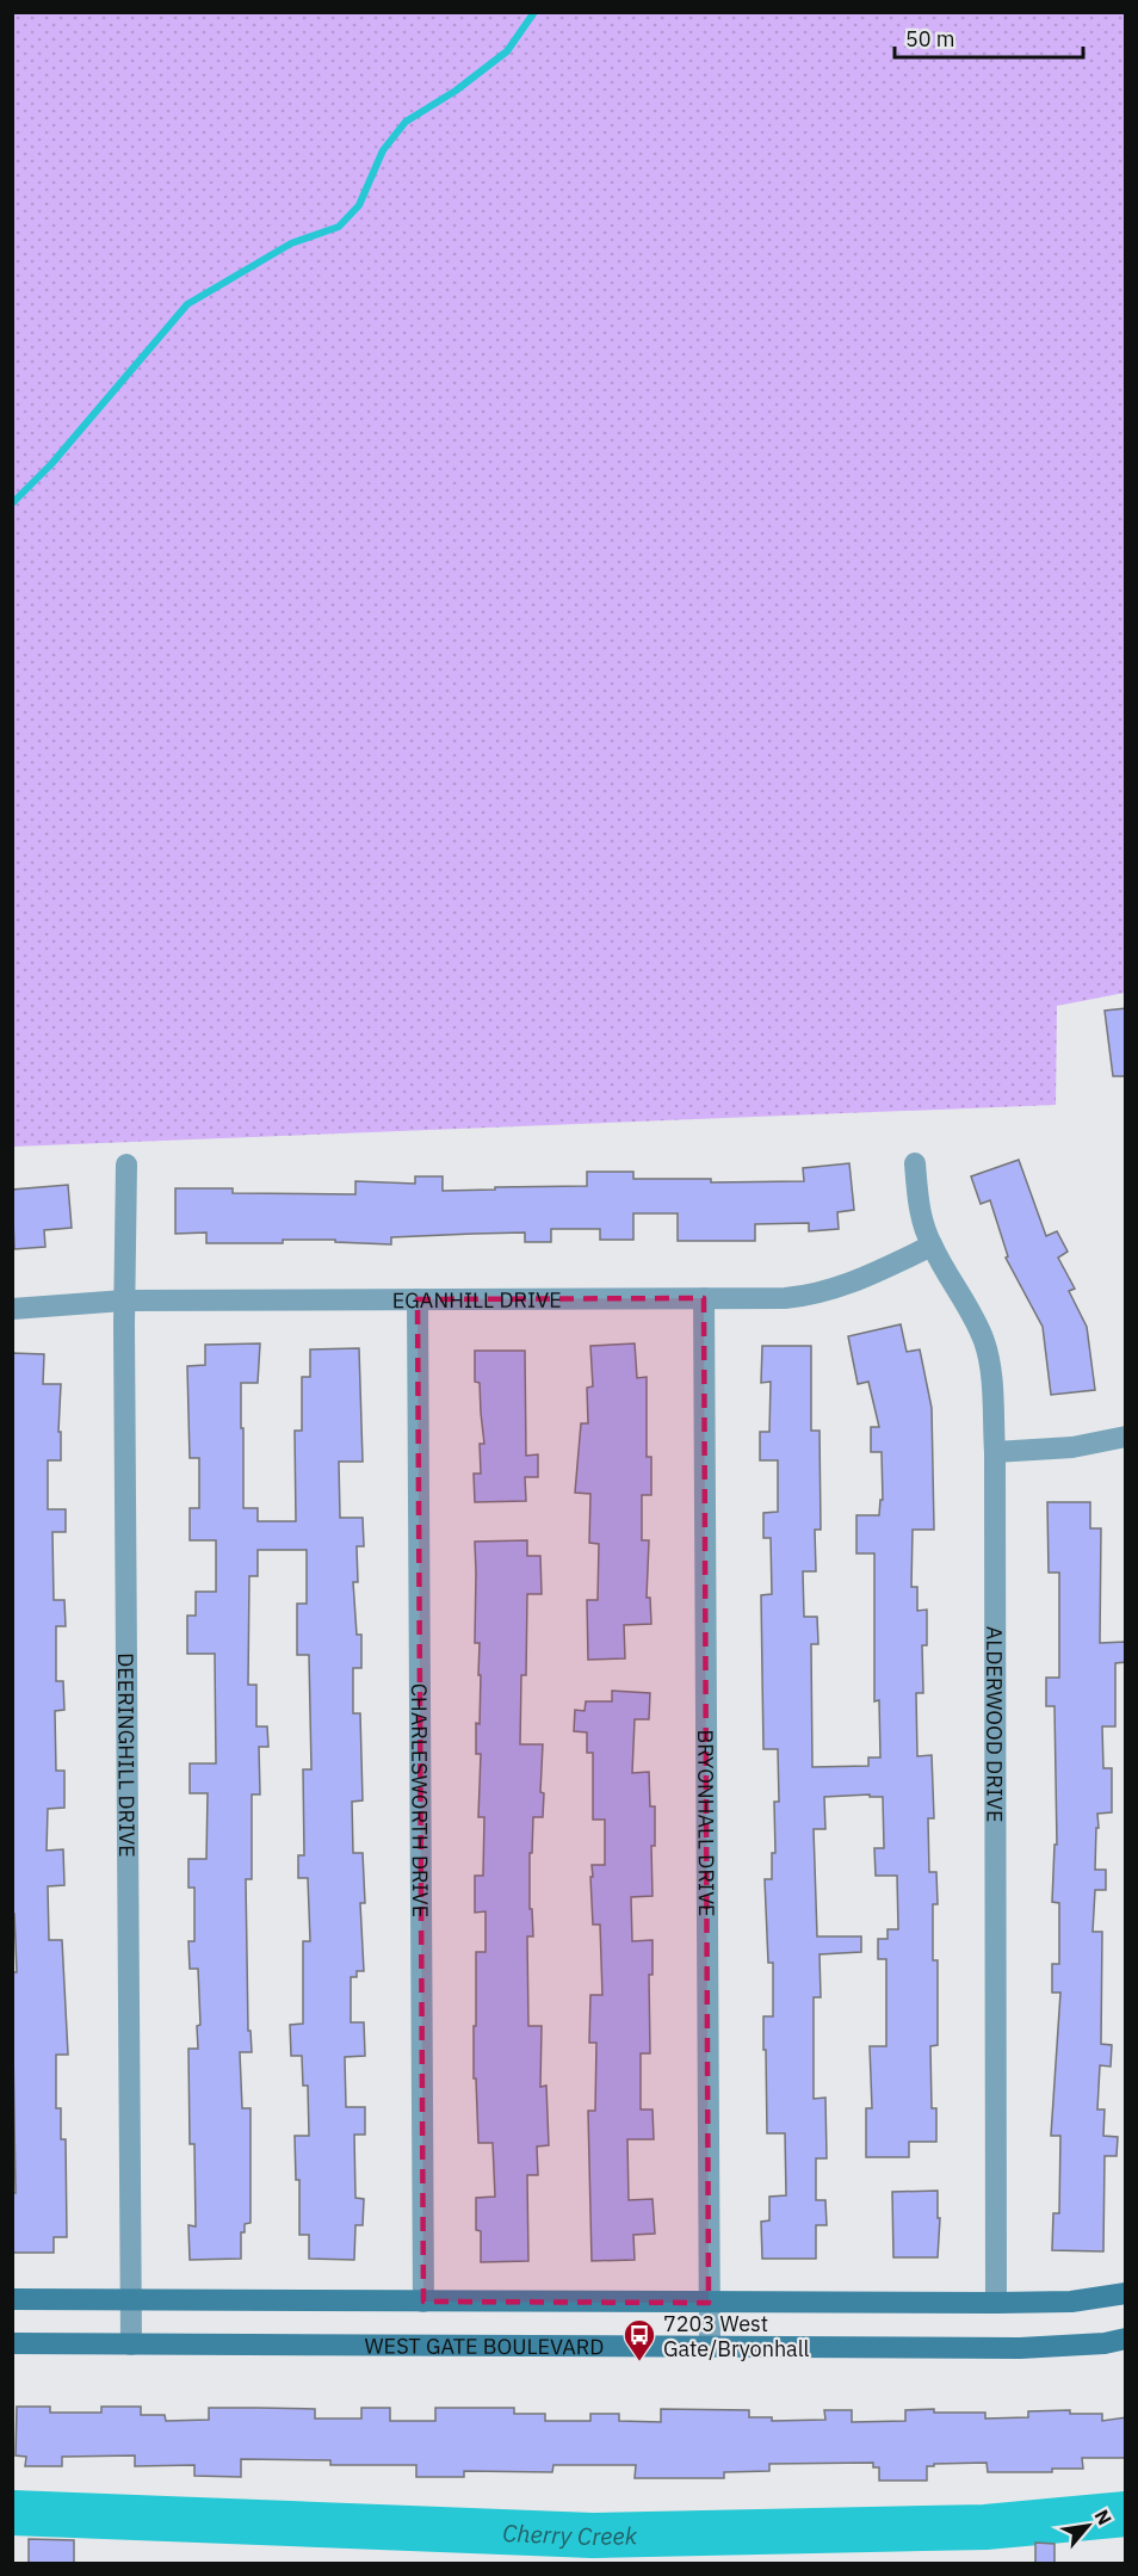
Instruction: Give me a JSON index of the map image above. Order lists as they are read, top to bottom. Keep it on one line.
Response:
{"streets":{"main road":["WEST GATE BOULEVARD"],"street":["EGANHILL DRIVE","ALDERWOOD DRIVE","DEERINGHILL DRIVE","CHARLESWORTH DRIVE","BRYONHALL DRIVE"]},"crossings":[["EGANHILL DRIVE","ALDERWOOD DRIVE"],["EGANHILL DRIVE","DEERINGHILL DRIVE"],["EGANHILL DRIVE","CHARLESWORTH DRIVE"],["EGANHILL DRIVE","BRYONHALL DRIVE"],["ALDERWOOD DRIVE","WEST GATE BOULEVARD"],["DEERINGHILL DRIVE","WEST GATE BOULEVARD"],["CHARLESWORTH DRIVE","WEST GATE BOULEVARD"],["BRYONHALL DRIVE","WEST GATE BOULEVARD"]],"water":["Cherry Creek"],"places":{"bus stop":["7203 West Gate/Bryonhall"]},"scale_bar":"50 m","north":"top right"}
